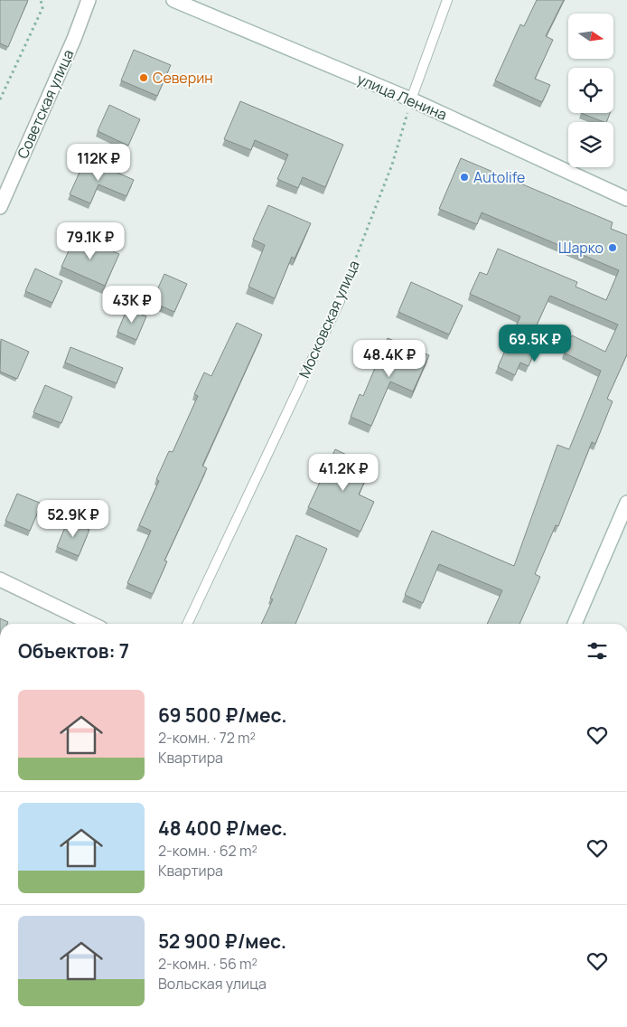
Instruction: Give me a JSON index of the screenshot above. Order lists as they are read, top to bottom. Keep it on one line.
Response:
{"streets":{"main road":["улица Ленина","Советская улица"],"lane":["Московская улица"]},"crossings":[["улица Ленина","Московская улица"]],"places":["Северин","Autolife","Шарко"],"north":"right","page":{"price":["112K ₽","79.1K ₽","43K ₽","69.5K ₽","48.4K ₽","41.2K ₽","52.9K ₽"],"heading":"Объектов: 7","list":[{"name":"69 500 ₽/мес.","note":"2-комн. · 72 m² · Квартира"},{"name":"48 400 ₽/мес.","note":"2-комн. · 62 m² · Квартира"},{"name":"52 900 ₽/мес.","note":"2-комн. · 56 m² · Вольская улица"}]}}
